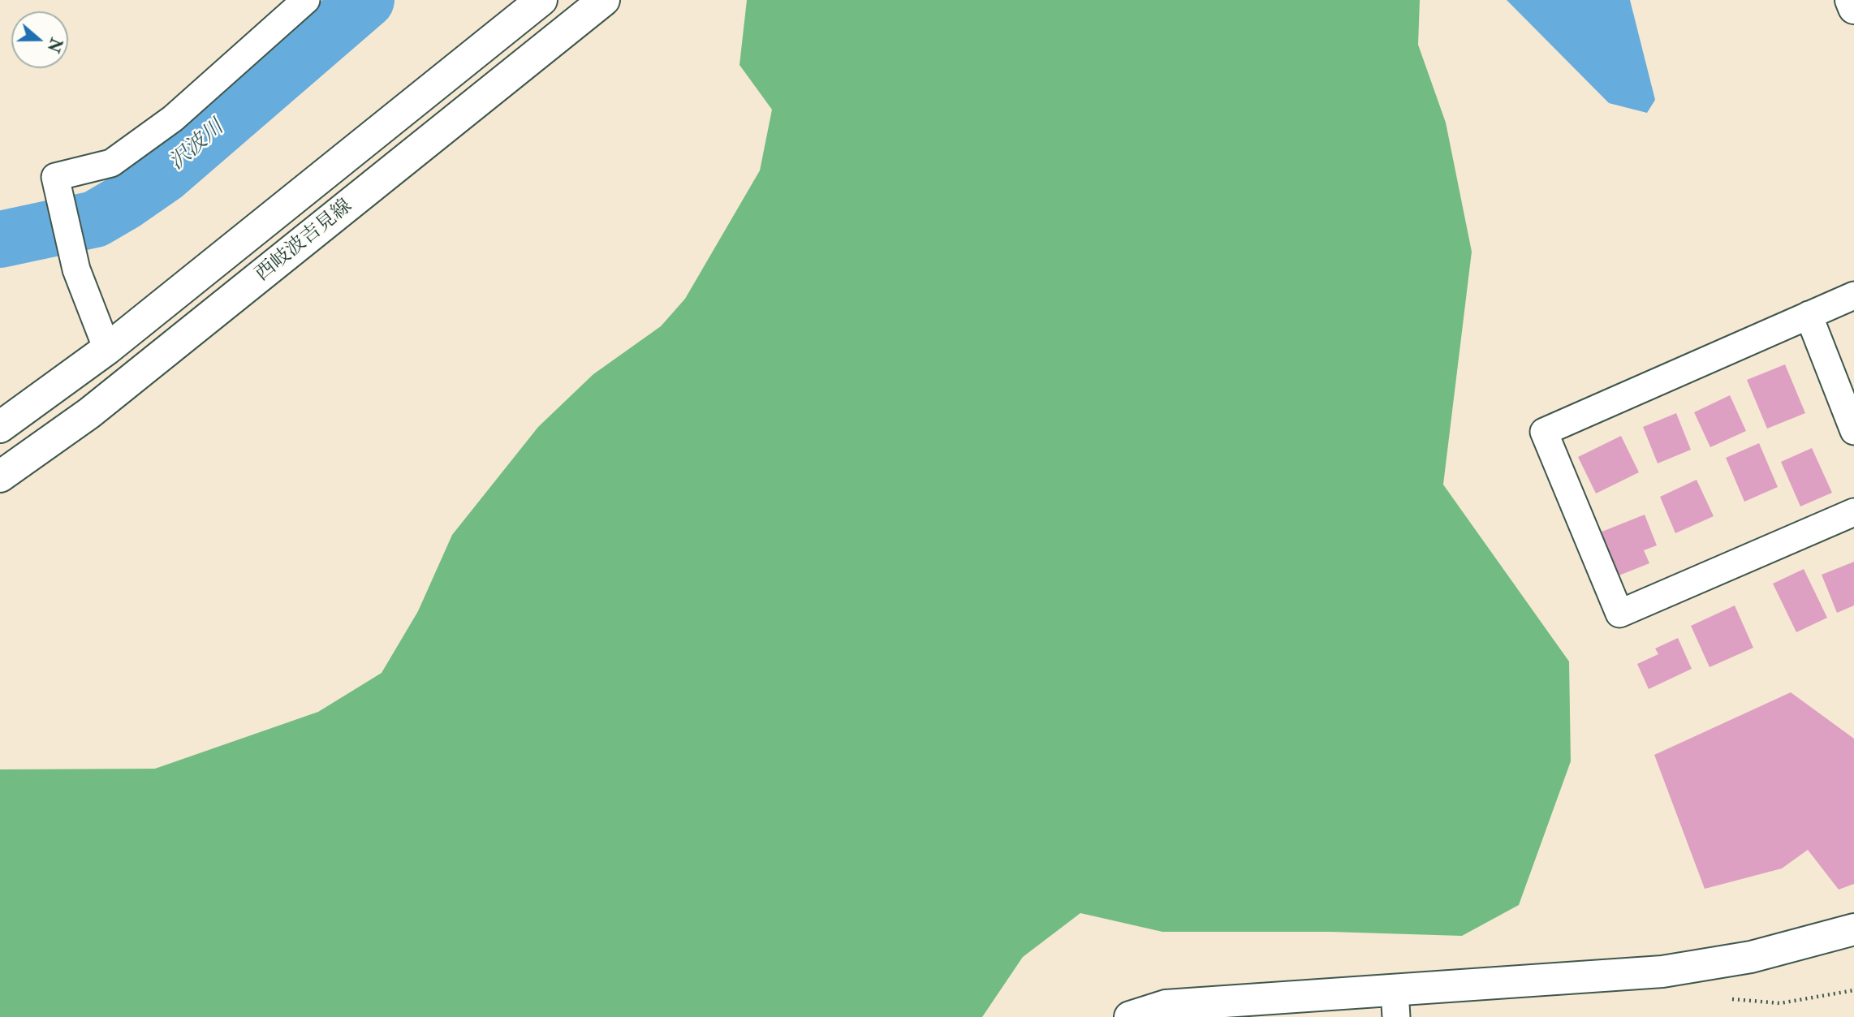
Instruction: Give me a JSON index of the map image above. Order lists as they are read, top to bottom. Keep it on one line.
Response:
{"streets":{"main road":["西岐波吉見線"]},"water":["沢波川"],"north":"right"}
